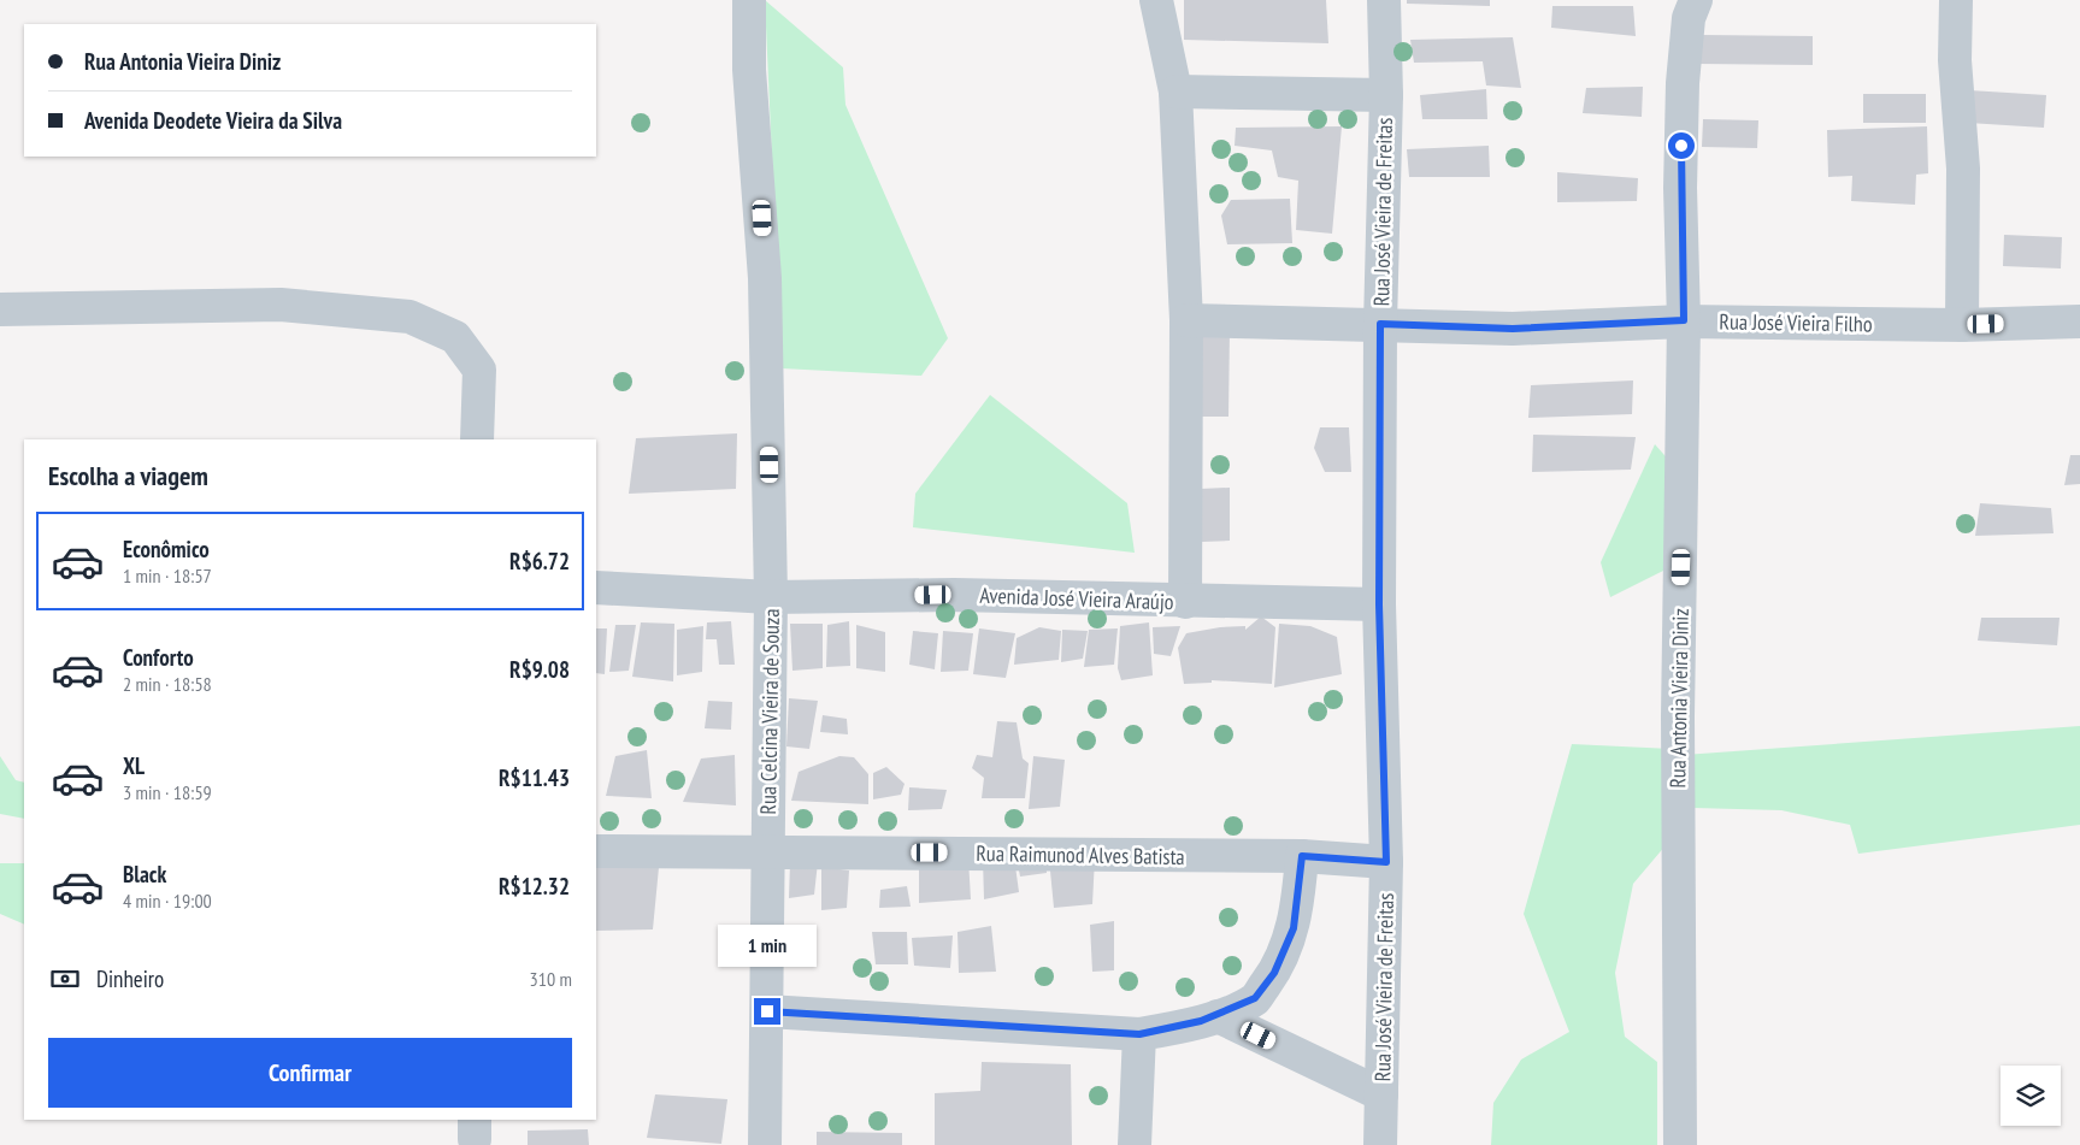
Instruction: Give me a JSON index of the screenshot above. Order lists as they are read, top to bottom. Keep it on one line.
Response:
{"streets":{"street":["Rua José Vieira de Freitas","Rua José Vieira Filho","Avenida José Vieira Araújo","Rua Antonia Vieira Diniz","Rua Celcina Vieira de Souza","Rua Raimunod Alves Batista"]},"crossings":[["Rua José Vieira de Freitas","Rua José Vieira Filho"],["Rua José Vieira de Freitas","Avenida José Vieira Araújo"],["Rua José Vieira de Freitas","Rua Raimunod Alves Batista"],["Rua José Vieira Filho","Rua Antonia Vieira Diniz"],["Avenida José Vieira Araújo","Rua Celcina Vieira de Souza"],["Rua Celcina Vieira de Souza","Rua Raimunod Alves Batista"]],"page":{"banner":["Rua Antonia Vieira Diniz","Avenida Deodete Vieira da Silva"],"heading":"Escolha a viagem","list":[{"name":"Econômico","note":"1 min · 18:57","value":"R$6.72"},{"name":"Conforto","note":"2 min · 18:58","value":"R$9.08"},{"name":"XL","note":"3 min · 18:59","value":"R$11.43"},{"name":"Black","note":"4 min · 19:00","value":"R$12.32"}],"bubble":"1 min","pay":["Dinheiro","310 m"],"buttons":"Confirmar"}}
